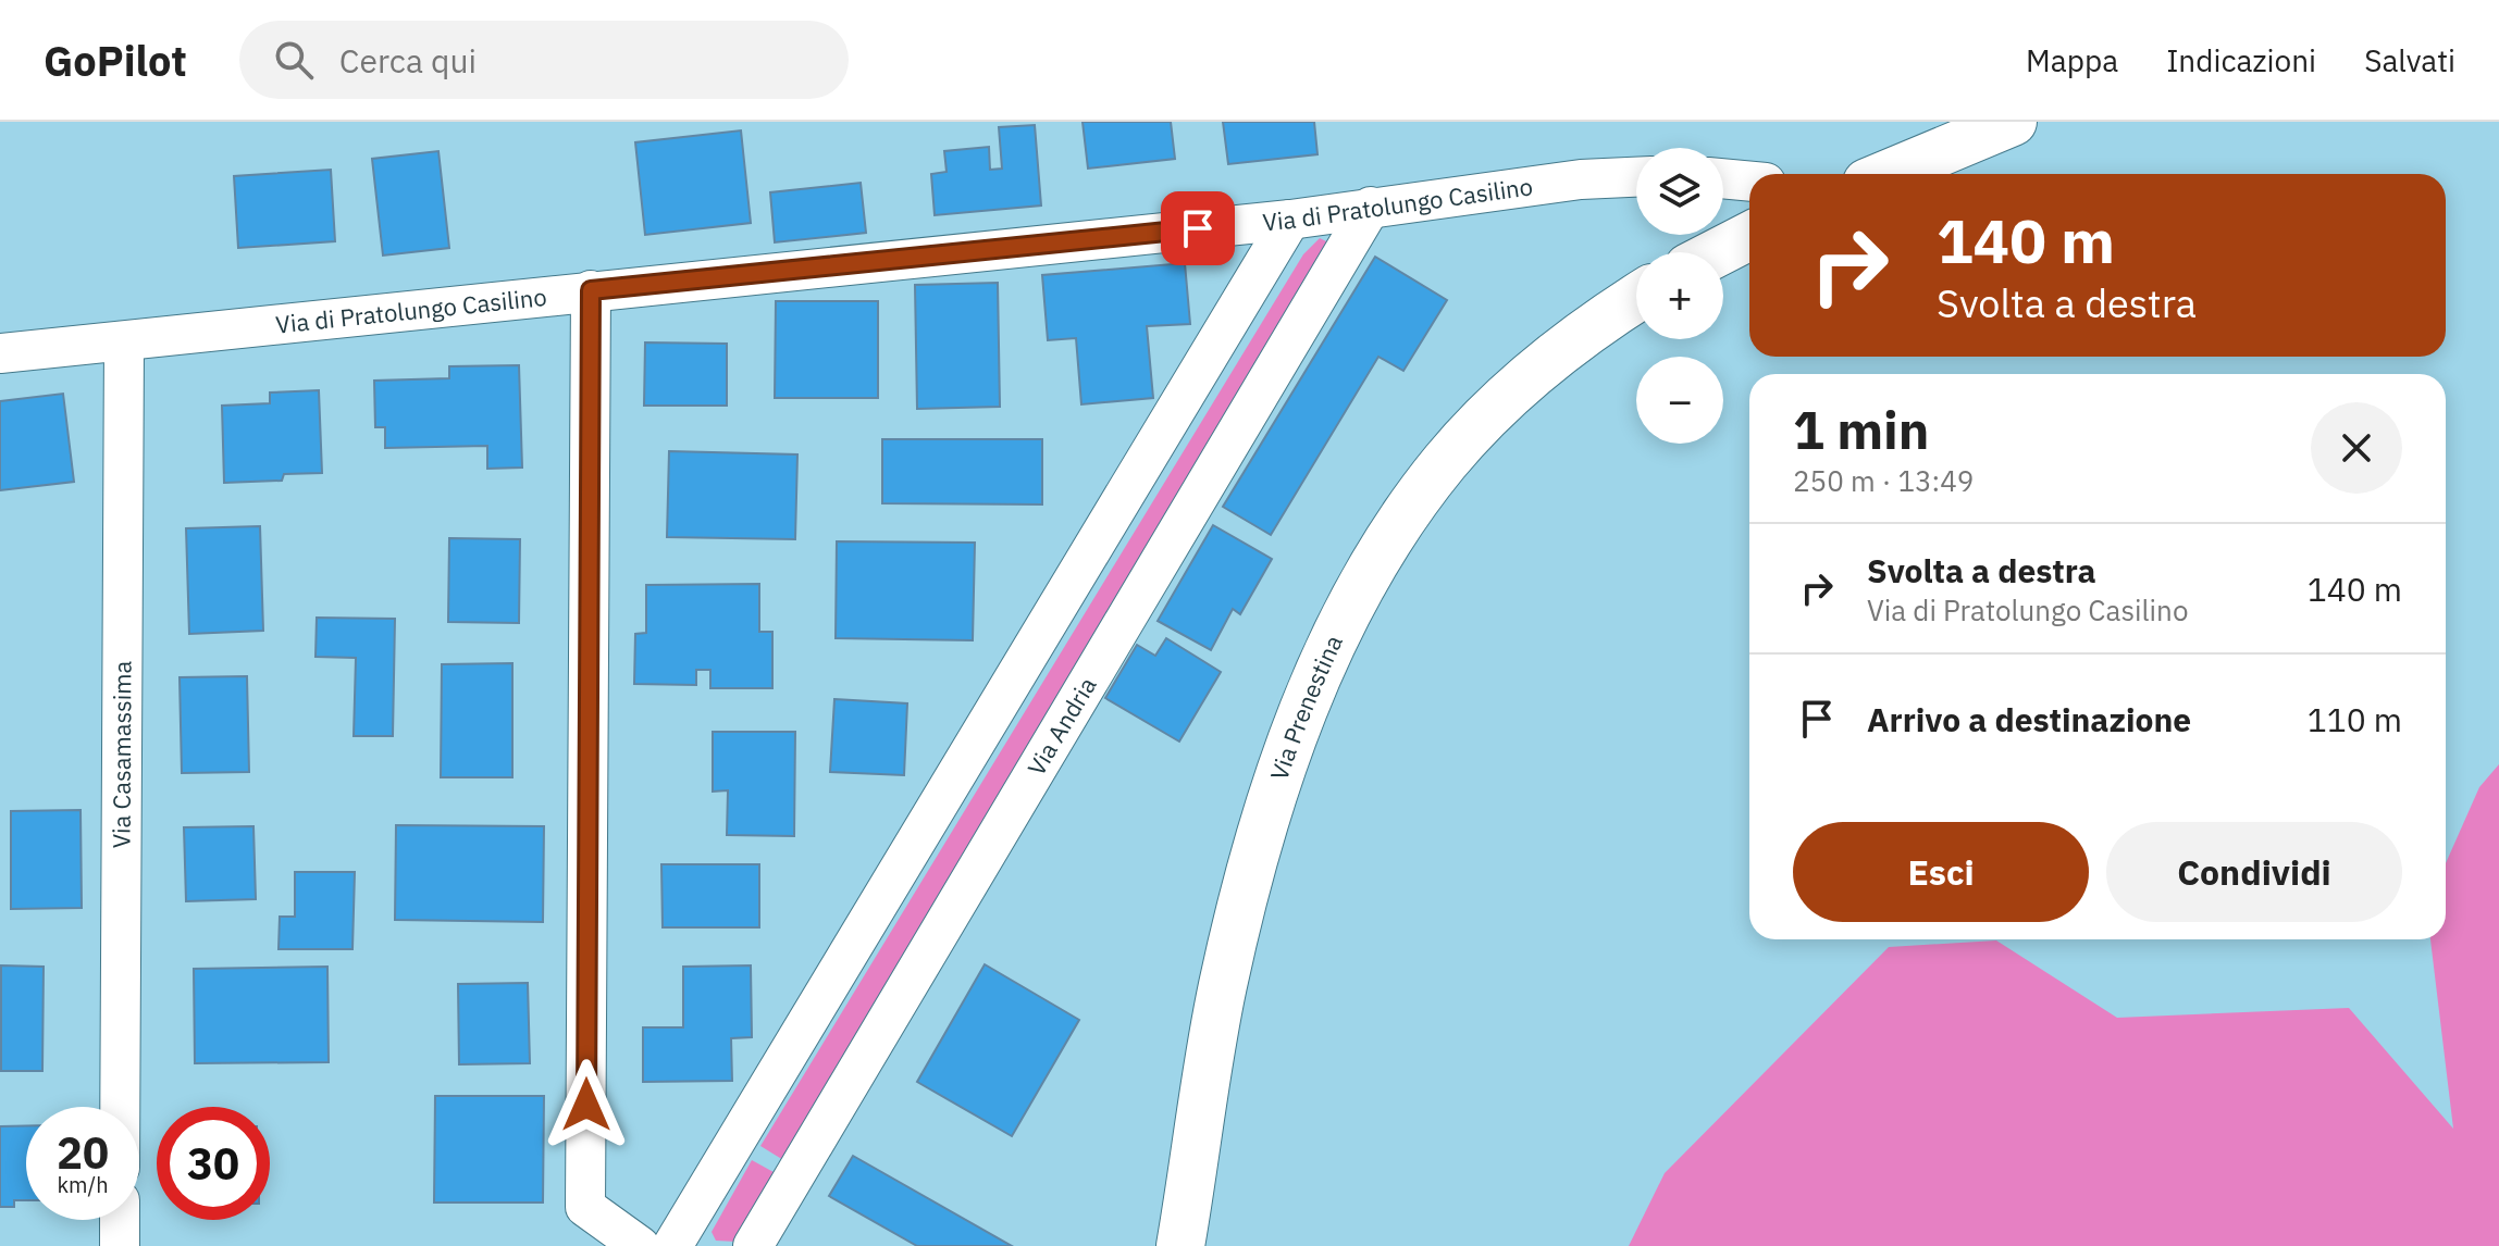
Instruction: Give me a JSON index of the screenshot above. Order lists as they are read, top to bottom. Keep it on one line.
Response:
{"streets":{"main road":["Via Prenestina"],"street":["Via di Pratolungo Casilino","Via Andria","Via Casamassima"]},"crossings":[["Via di Pratolungo Casilino","Via Andria"],["Via di Pratolungo Casilino","Via Casamassima"]],"page":{"header":"GoPilot","search":"Cerca qui","nav":["Mappa","Indicazioni","Salvati"],"map_buttons":["+","−"],"turn":["140 m","Svolta a destra"],"heading":["1 min","250 m · 13:49"],"list":[{"name":"Svolta a destra","note":"Via di Pratolungo Casilino","value":"140 m"},{"name":"Arrivo a destinazione","value":"110 m"}],"buttons":["Esci","Condividi"],"speed":"20 km/h","limit":"30"}}
